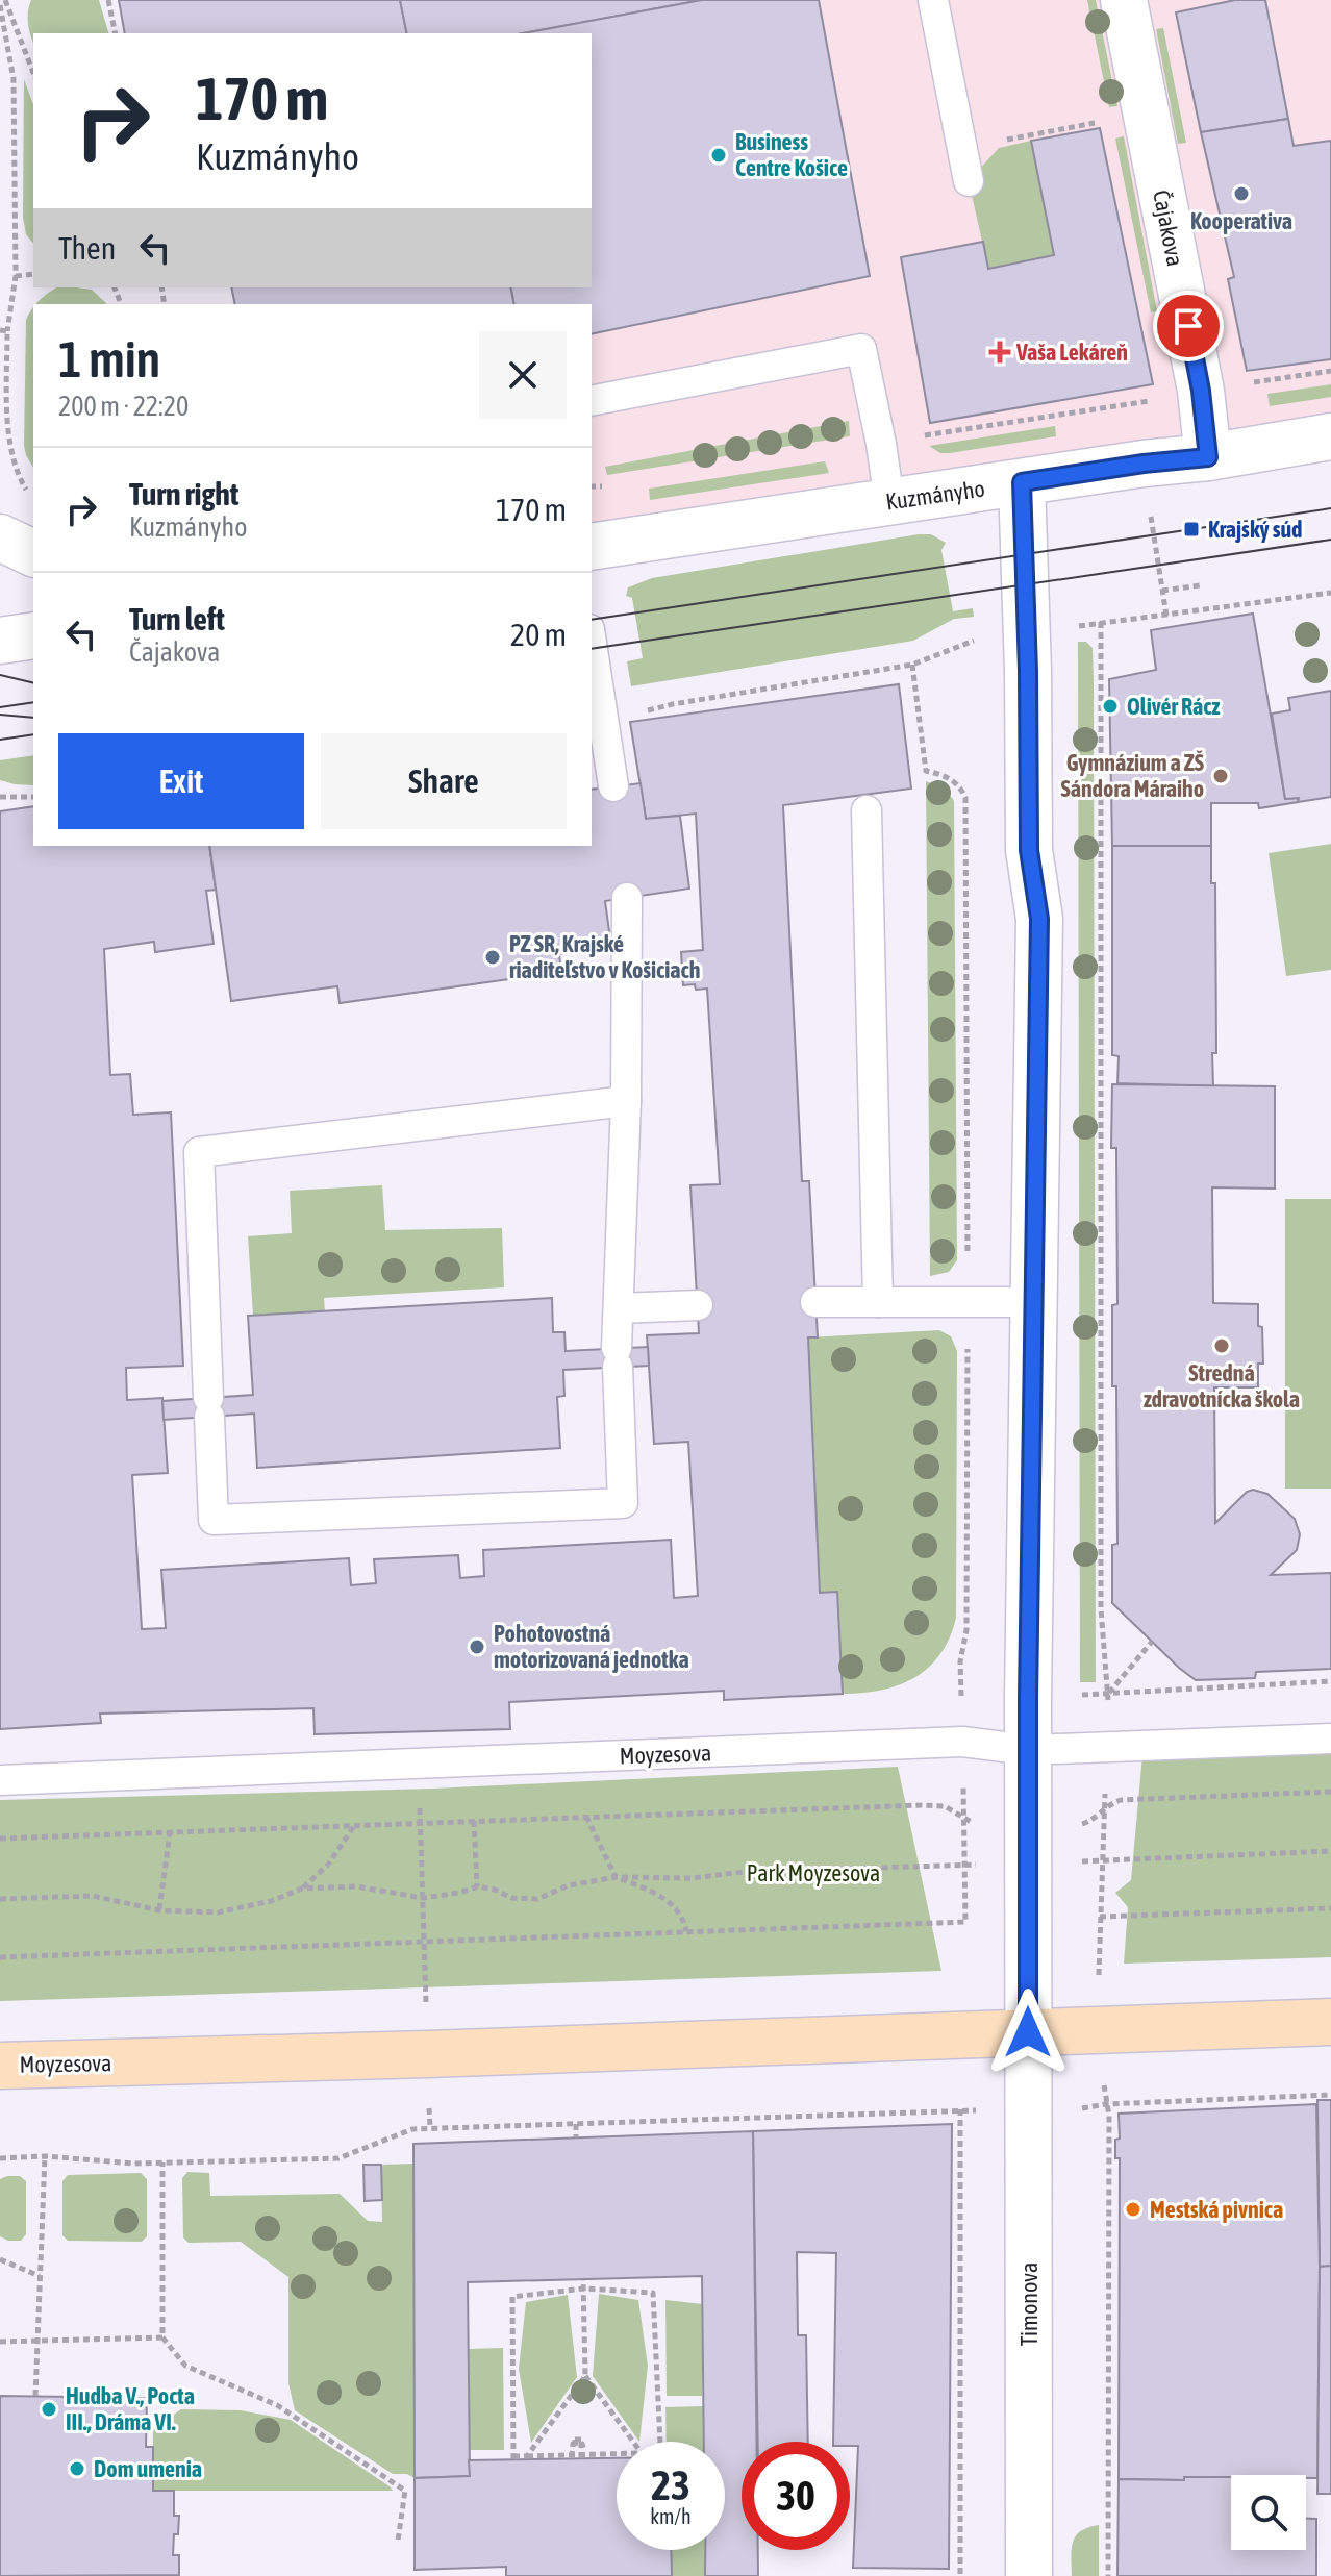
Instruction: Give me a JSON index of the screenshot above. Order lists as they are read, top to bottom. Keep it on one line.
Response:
{"streets":{"street":["Čajakova","Kuzmányho","Moyzesova","Timonova"]},"crossings":[["Čajakova","Kuzmányho"],["Kuzmányho","Timonova"],["Moyzesova","Timonova"]],"parks":["Park Moyzesova"],"places":{"other":["Business Centre Košice","Kooperativa","Olivér Rácz","Gymnázium a ZŠ Sándora Máraiho","PZ SR, Krajské riaditeľstvo v Košiciach","Stredná zdravotnícka škola","Pohotovostná motorizovaná jednotka","Mestská pivnica","Hudba V., Pocta III., Dráma VI.","Dom umenia"],"health":["Vaša Lekáreň"],"transit":["Krajský súd"]},"page":{"turn":["170 m","Kuzmányho"],"then":"Then","heading":["1 min","200 m · 22:20"],"list":[{"name":"Turn right","note":"Kuzmányho","value":"170 m"},{"name":"Turn left","note":"Čajakova","value":"20 m"}],"buttons":["Exit","Share"],"speed":"23 km/h","limit":"30"}}
